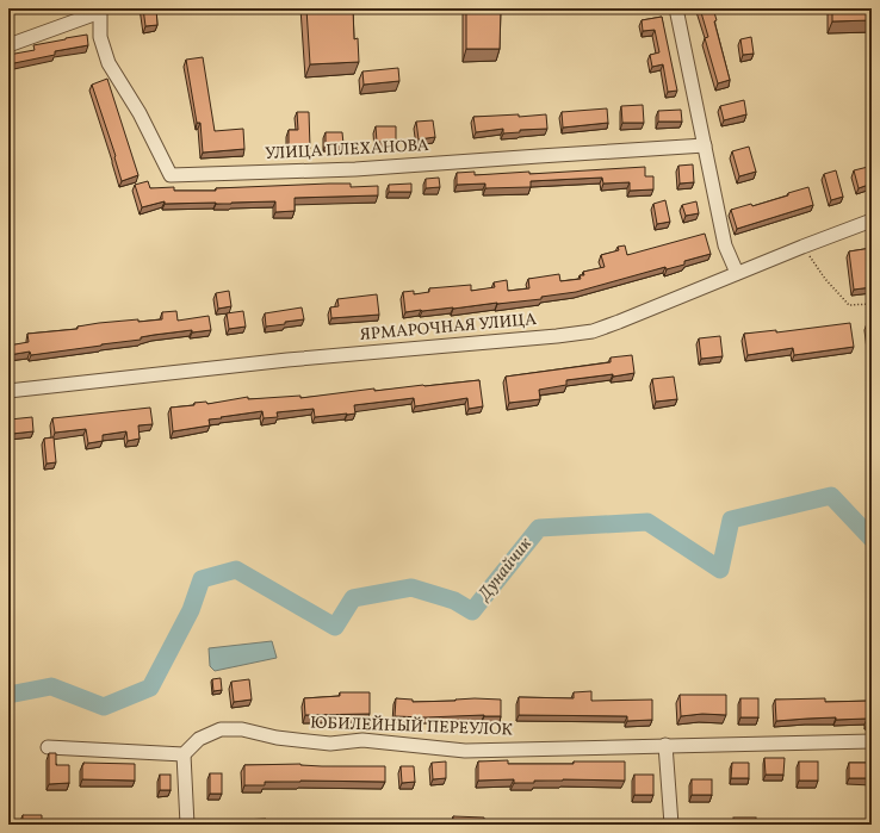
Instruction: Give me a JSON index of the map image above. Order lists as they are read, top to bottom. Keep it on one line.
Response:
{"streets":{"street":["УЛИЦА ПЛЕХАНОВА","ЯРМАРОЧНАЯ УЛИЦА","ЮБИЛЕЙНЫЙ ПЕРЕУЛОК"]},"water":["Дунайчик"]}
